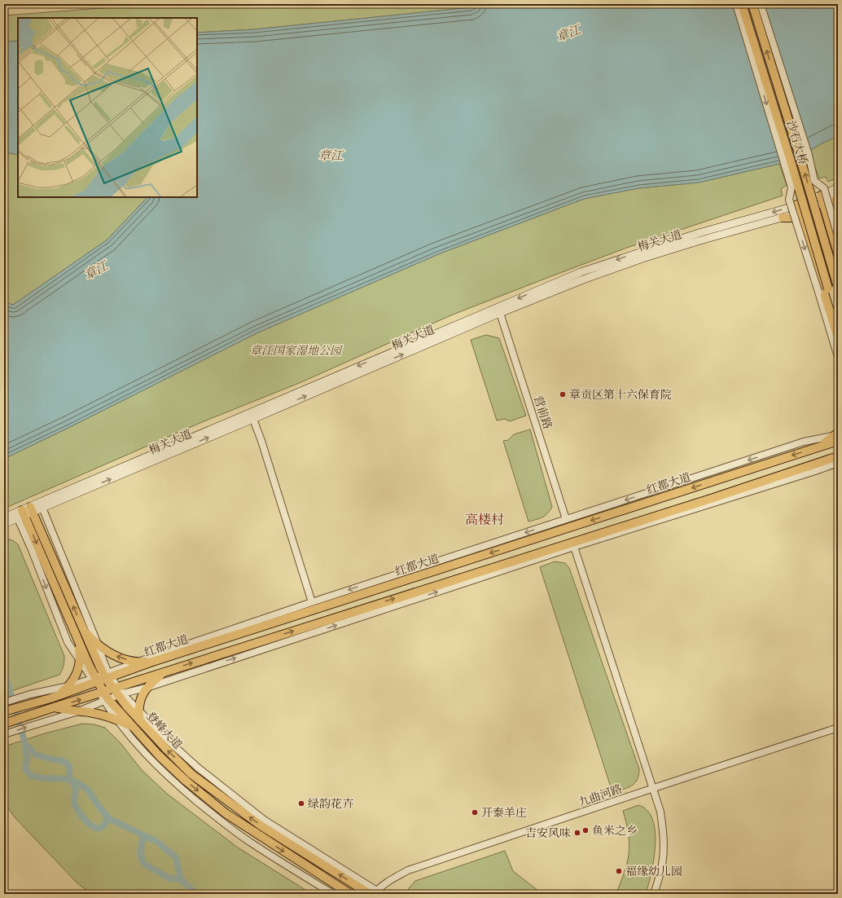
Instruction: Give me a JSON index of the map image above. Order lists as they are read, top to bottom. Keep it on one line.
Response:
{"streets":{"main road":["沙石大桥","梅关大道","红都大道","登峰大道"],"street":["营前路","九曲河路"]},"crossings":[["梅关大道","营前路"],["梅关大道","登峰大道"],["红都大道","登峰大道"]],"districts":["高楼村"],"water":["章江"],"parks":["章江国家湿地公园"],"places":["章贡区第十六保育院","绿韵花卉","开泰羊庄","鱼米之乡","吉安风味","福缘幼儿园"]}
